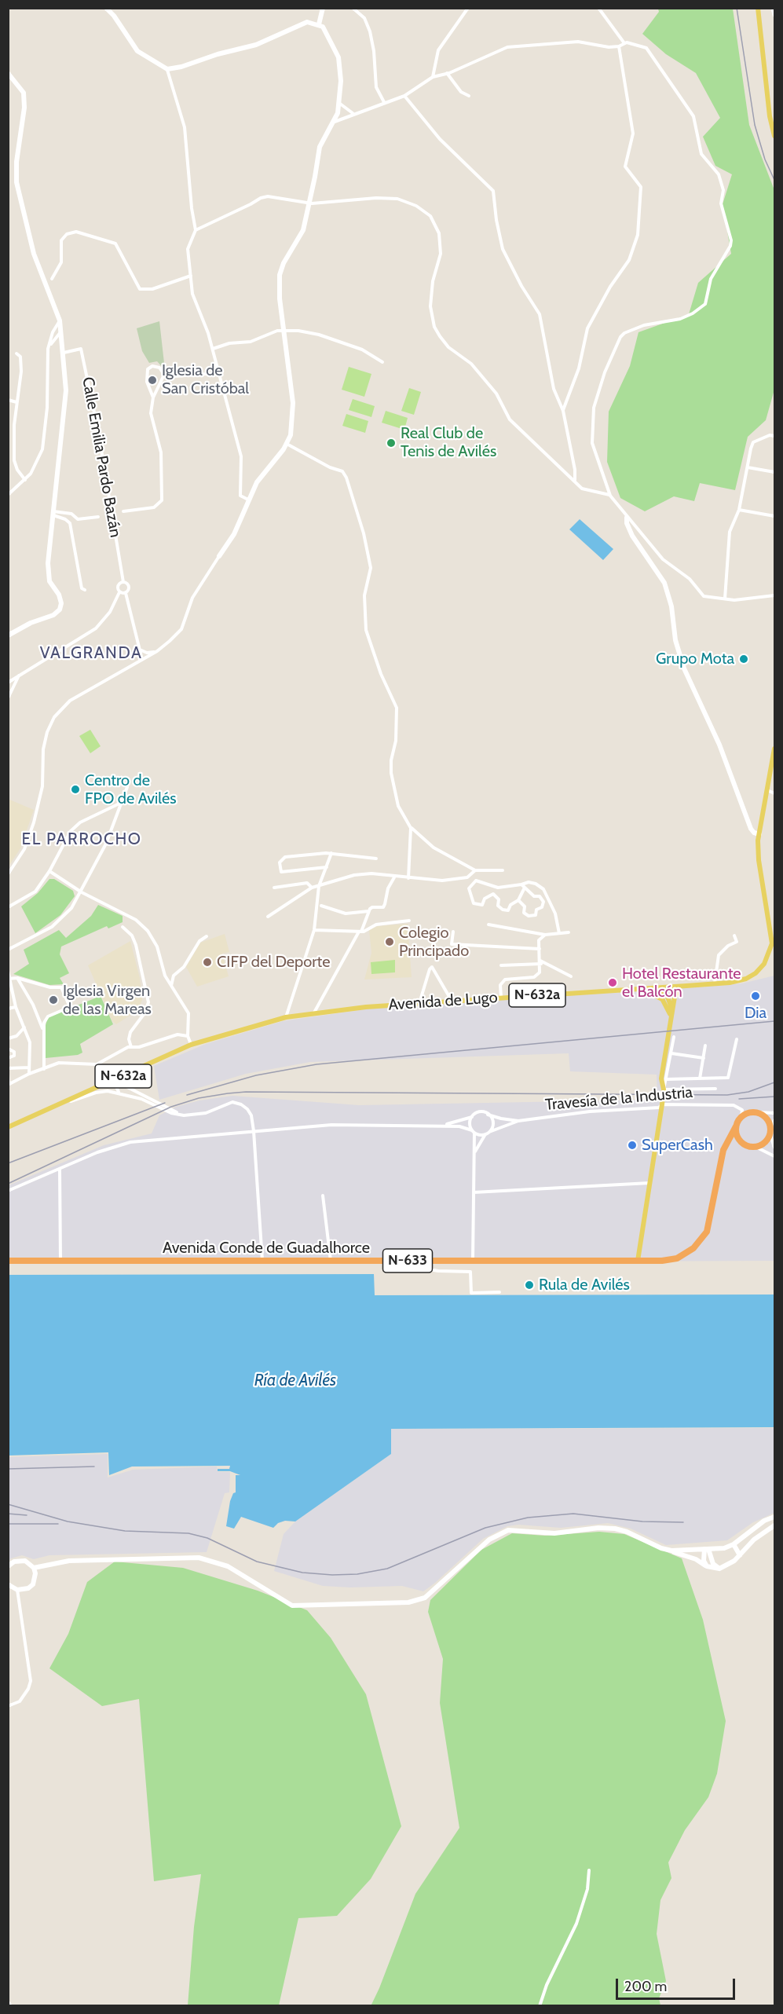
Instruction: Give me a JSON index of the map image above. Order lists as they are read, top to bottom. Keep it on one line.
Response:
{"streets":{"highway":["Avenida Conde de Guadalhorce","N-633"],"main road":["N-632a","Avenida de Lugo"],"street":["Calle Emilia Pardo Bazán","Travesía de la Industria"]},"crossings":[["N-632a","Avenida de Lugo"],["Travesía de la Industria","Avenida Conde de Guadalhorce"]],"districts":["VALGRANDA","EL PARROCHO"],"water":["Ría de Avilés"],"places":["Iglesia de San Cristóbal","Real Club de Tenis de Avilés","Grupo Mota","Centro de FPO de Avilés","Colegio Principado","CIFP del Deporte","Hotel Restaurante el Balcón","Dia","Iglesia Virgen de las Mareas","SuperCash","Rula de Avilés"],"scale_bar":"200 m"}
